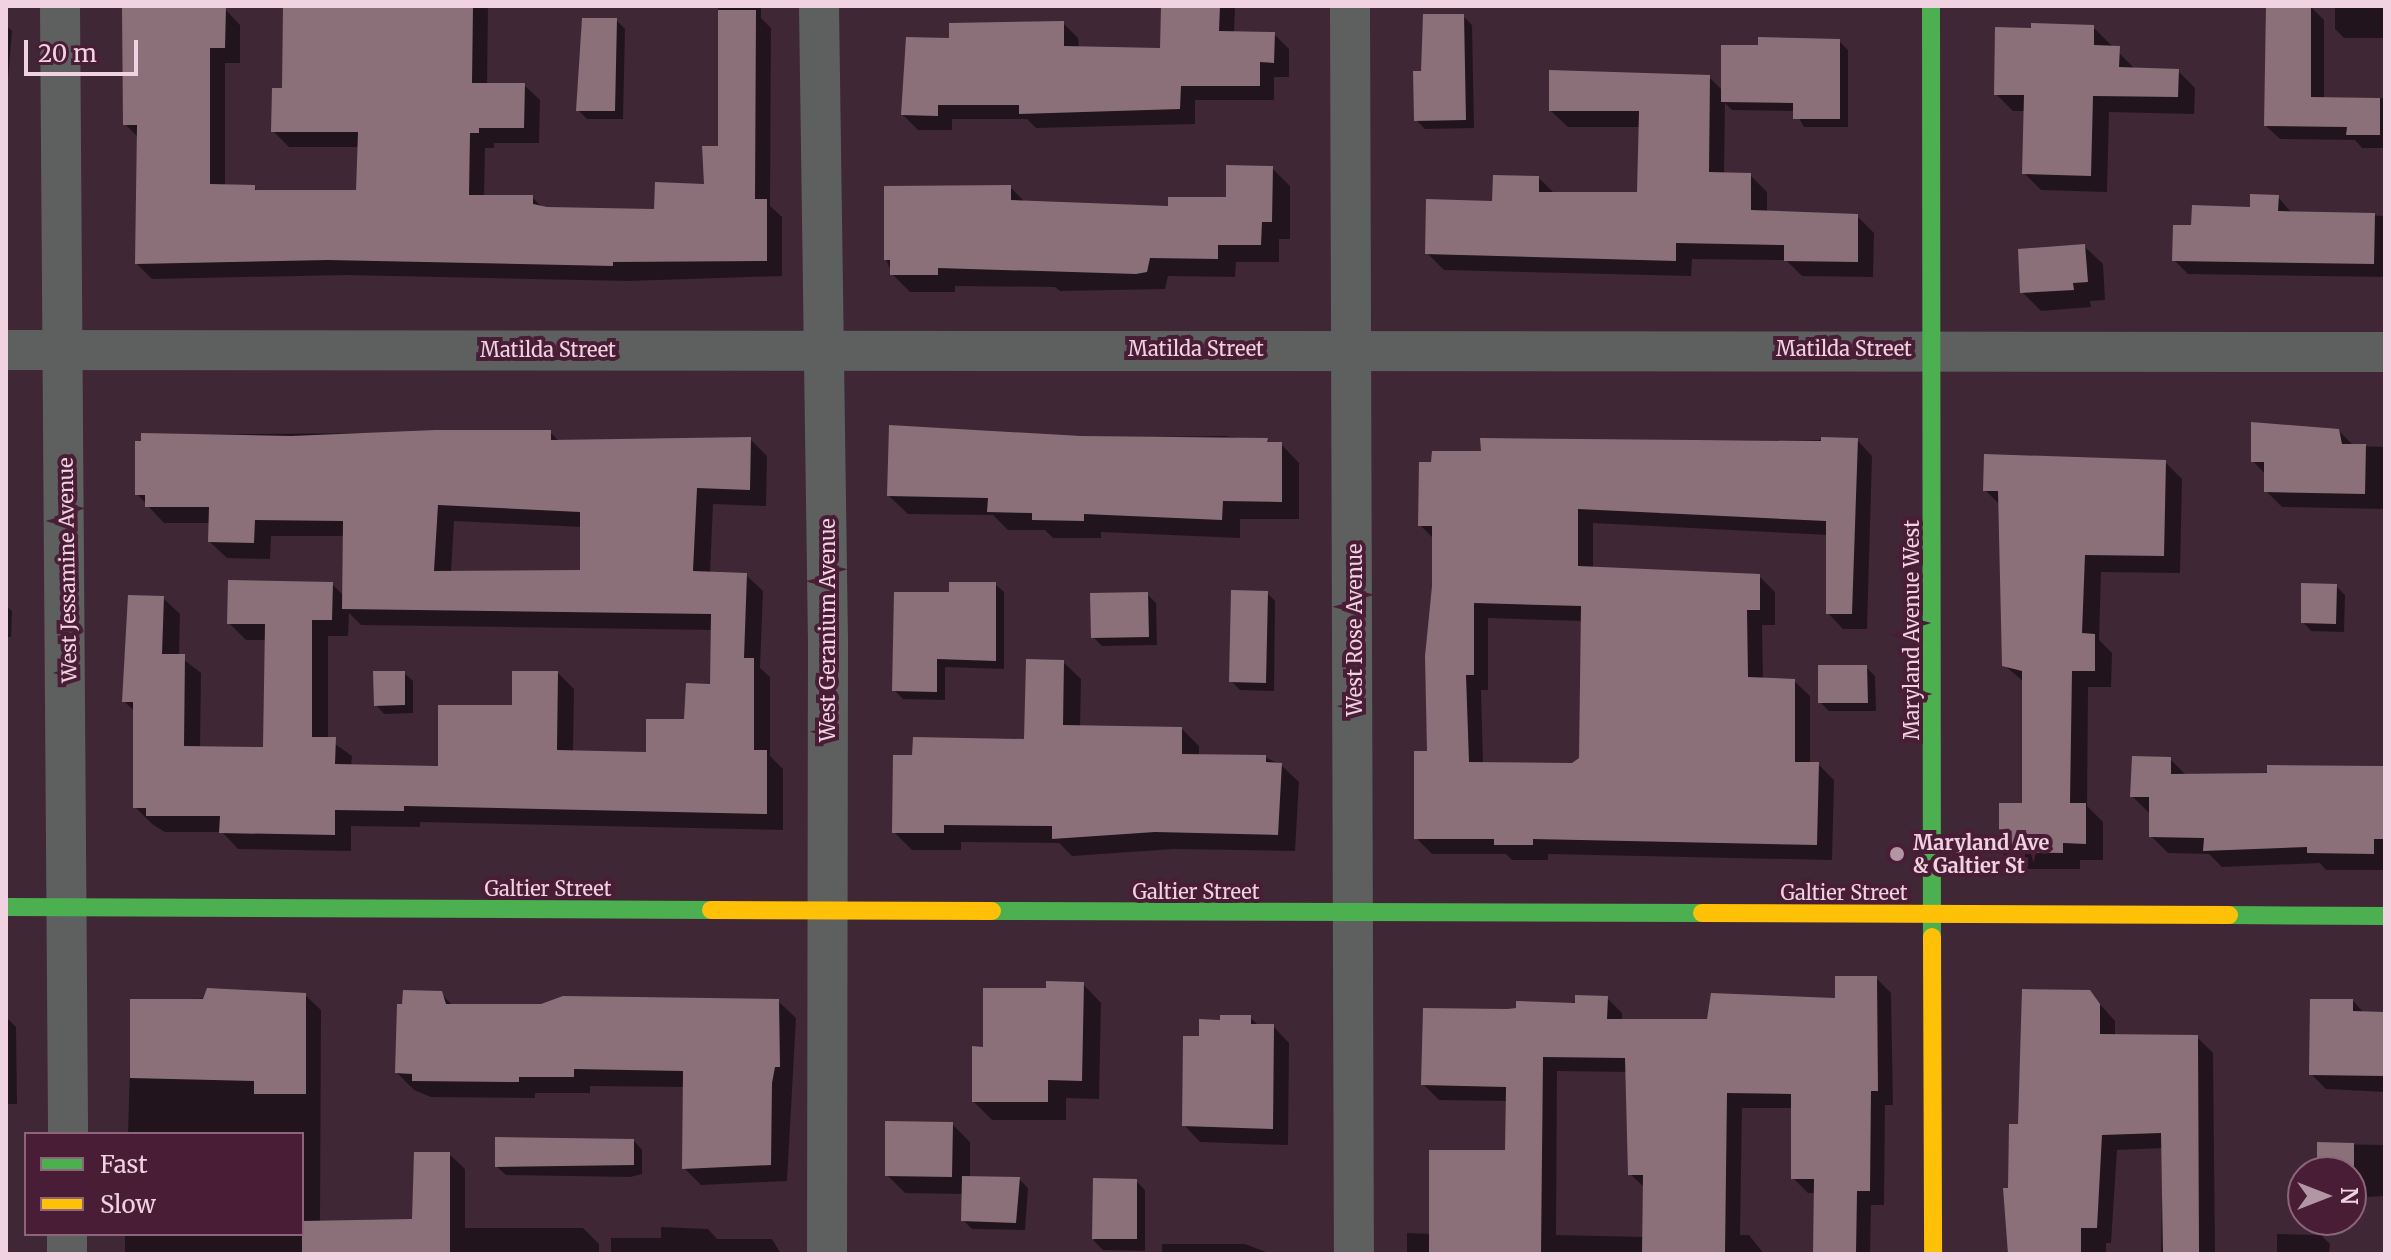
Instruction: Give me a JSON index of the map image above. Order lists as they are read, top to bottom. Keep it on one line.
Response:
{"streets":{"street":["Matilda Street","West Jessamine Avenue","West Geranium Avenue","West Rose Avenue","Maryland Avenue West","Galtier Street"]},"crossings":[["Matilda Street","West Jessamine Avenue"],["Matilda Street","West Geranium Avenue"],["Matilda Street","West Rose Avenue"],["Matilda Street","Maryland Avenue West"],["West Jessamine Avenue","Galtier Street"],["West Geranium Avenue","Galtier Street"],["West Rose Avenue","Galtier Street"],["Maryland Avenue West","Galtier Street"]],"places":["Maryland Ave & Galtier St"],"legend":["Fast","Slow"],"scale_bar":"20 m","north":"right"}
